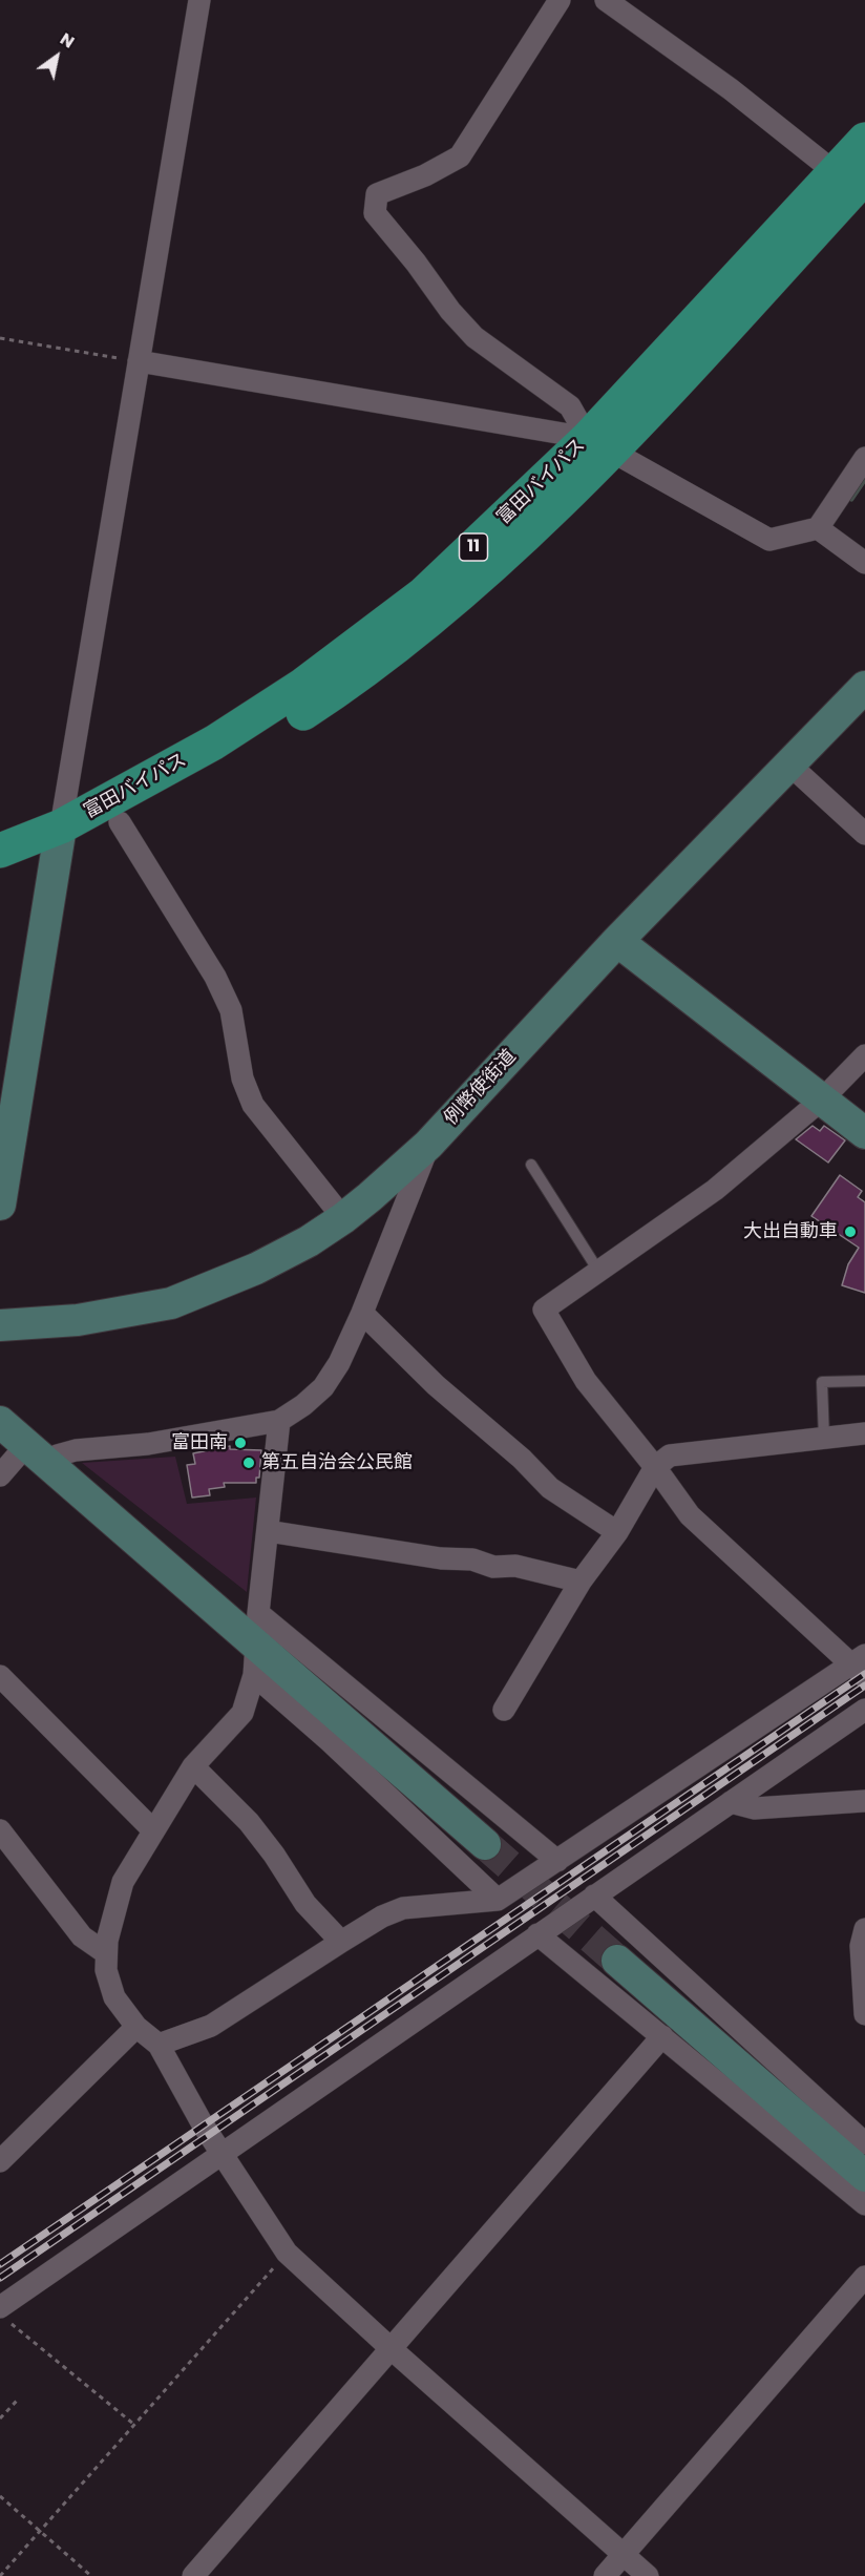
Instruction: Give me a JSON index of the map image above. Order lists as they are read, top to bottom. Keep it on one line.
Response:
{"streets":{"main road":["富田バイパス","11"],"street":["例幣使街道"]},"places":["大出自動車","富田南","第五自治会公民館"],"north":"top right"}
